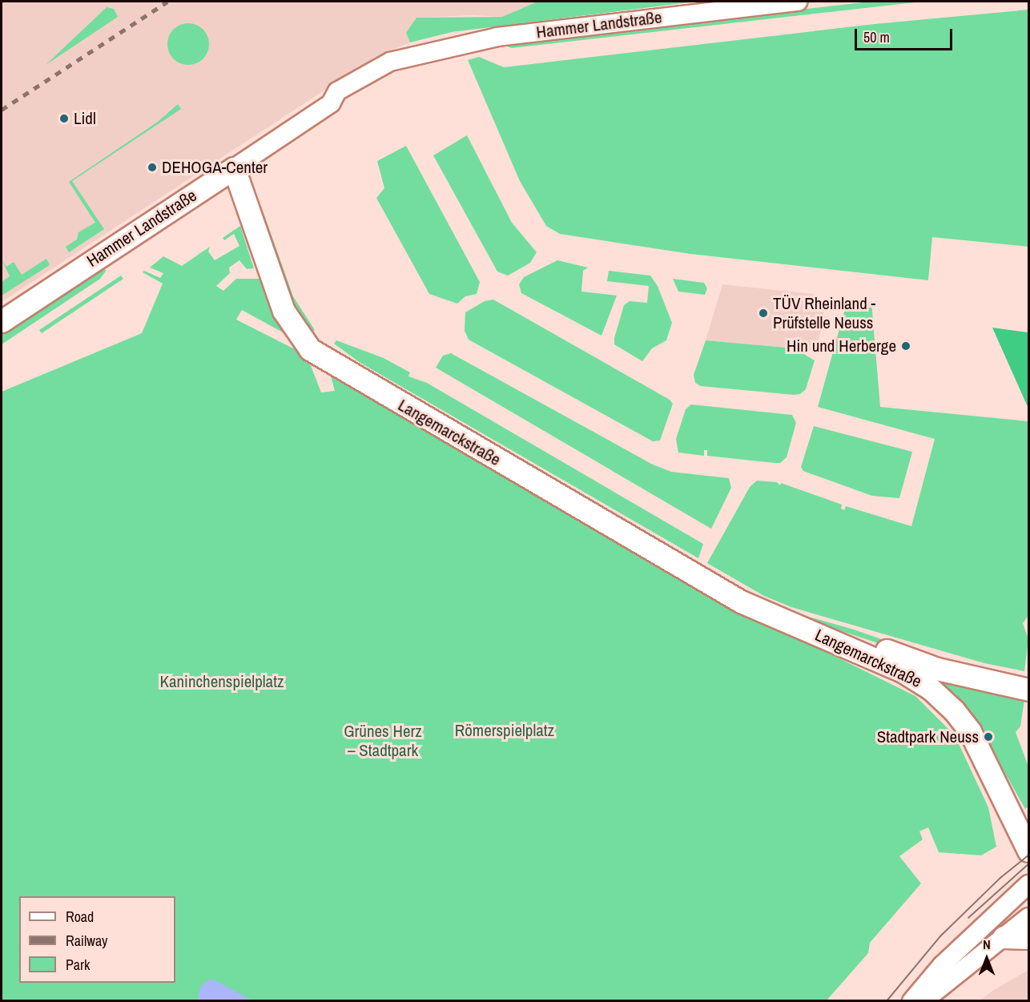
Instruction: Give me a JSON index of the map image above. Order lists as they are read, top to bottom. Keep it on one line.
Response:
{"streets":{"main road":["Hammer Landstraße","Langemarckstraße"]},"crossings":[["Hammer Landstraße","Langemarckstraße"]],"parks":["Kaninchenspielplatz","Römerspielplatz","Grünes Herz – Stadtpark"],"places":["Lidl","DEHOGA-Center","TÜV Rheinland - Prüfstelle Neuss","Hin und Herberge","Stadtpark Neuss"],"legend":["Road","Railway","Park"],"scale_bar":"50 m","north":"top"}
